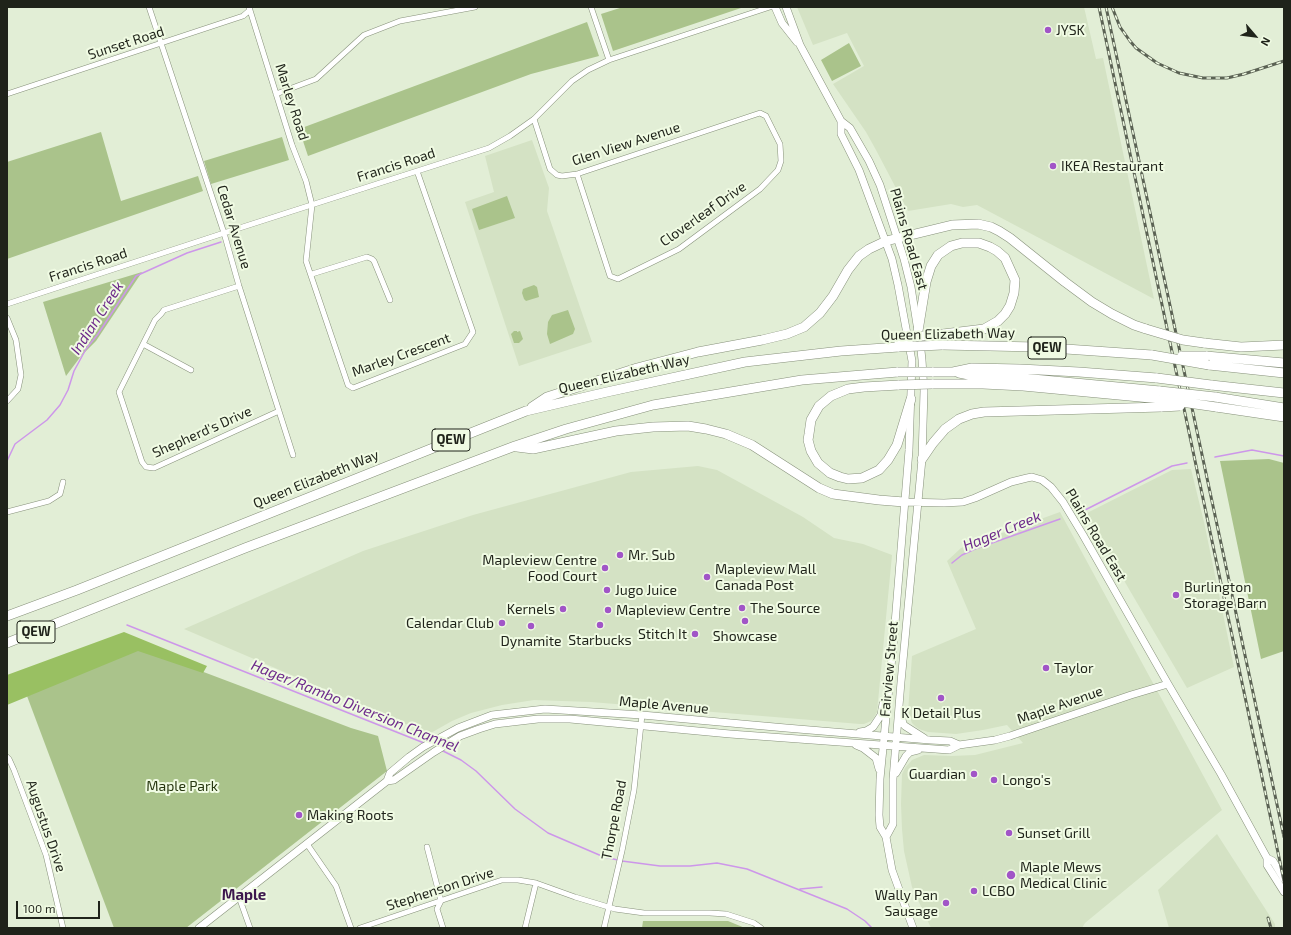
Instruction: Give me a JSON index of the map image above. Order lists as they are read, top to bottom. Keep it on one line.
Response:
{"streets":{"highway":["Queen Elizabeth Way","QEW"],"main road":["Plains Road East","Fairview Street","Maple Avenue"],"street":["Sunset Road","Marley Road","Glen View Avenue","Francis Road","Cloverleaf Drive","Cedar Avenue","Marley Crescent","Shepherd's Drive","Thorpe Road","Augustus Drive","Stephenson Drive"]},"crossings":[["Sunset Road","Marley Road"],["Sunset Road","Cedar Avenue"],["Marley Road","Francis Road"],["Marley Road","Marley Crescent"],["Glen View Avenue","Francis Road"],["Glen View Avenue","Cloverleaf Drive"],["Francis Road","Cedar Avenue"],["Francis Road","Marley Crescent"],["Cedar Avenue","Shepherd's Drive"],["Plains Road East","Fairview Street"],["Plains Road East","Maple Avenue"],["Fairview Street","Maple Avenue"],["Maple Avenue","Thorpe Road"],["Thorpe Road","Stephenson Drive"]],"districts":["Maple"],"water":["Indian Creek","Hager Creek","Hager/Rambo Diversion Channel"],"parks":["Maple Park"],"places":["JYSK","IKEA Restaurant","Mr. Sub","Mapleview Centre Food Court","Mapleview Mall Canada Post","Jugo Juice","Burlington Storage Barn","The Source","Kernels","Mapleview Centre","Showcase","Calendar Club","Starbucks","Dynamite","Stitch It","Taylor","K Detail Plus","Guardian","Longo's","Making Roots","Sunset Grill","Maple Mews Medical Clinic","LCBO","Wally Pan Sausage"],"scale_bar":"100 m","north":"bottom right"}
